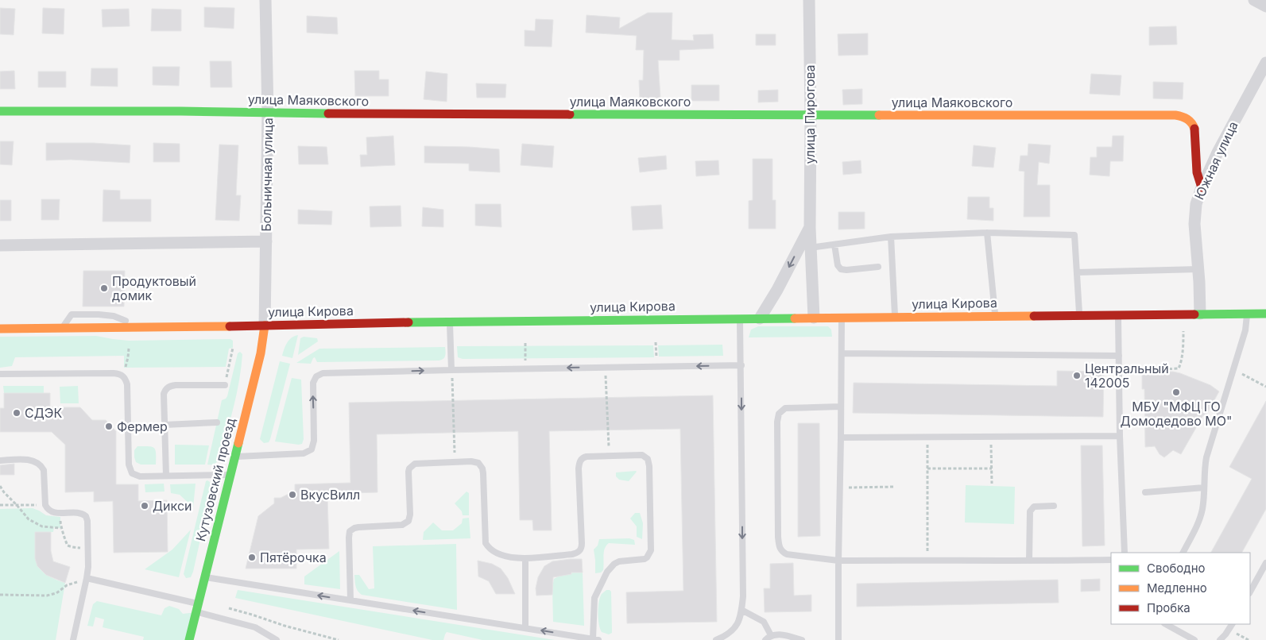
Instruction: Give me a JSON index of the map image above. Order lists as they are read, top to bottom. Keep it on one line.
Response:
{"streets":{"street":["улица Маяковского","улица Пирогова","Южная улица","Больничная улица","улица Кирова","Кутузовский проезд"]},"crossings":[["улица Маяковского","улица Пирогова"],["улица Маяковского","Южная улица"],["улица Маяковского","Больничная улица"],["улица Пирогова","улица Кирова"],["Южная улица","улица Кирова"],["Больничная улица","улица Кирова"],["Больничная улица","Кутузовский проезд"],["улица Кирова","Кутузовский проезд"]],"places":["Продуктовый домик","Центральный 142005","МБУ \"МФЦ ГО Домодедово МО\"","СДЭК","Фермер","ВкусВилл","Дикси","Пятёрочка"],"legend":["Свободно","Медленно","Пробка"]}
